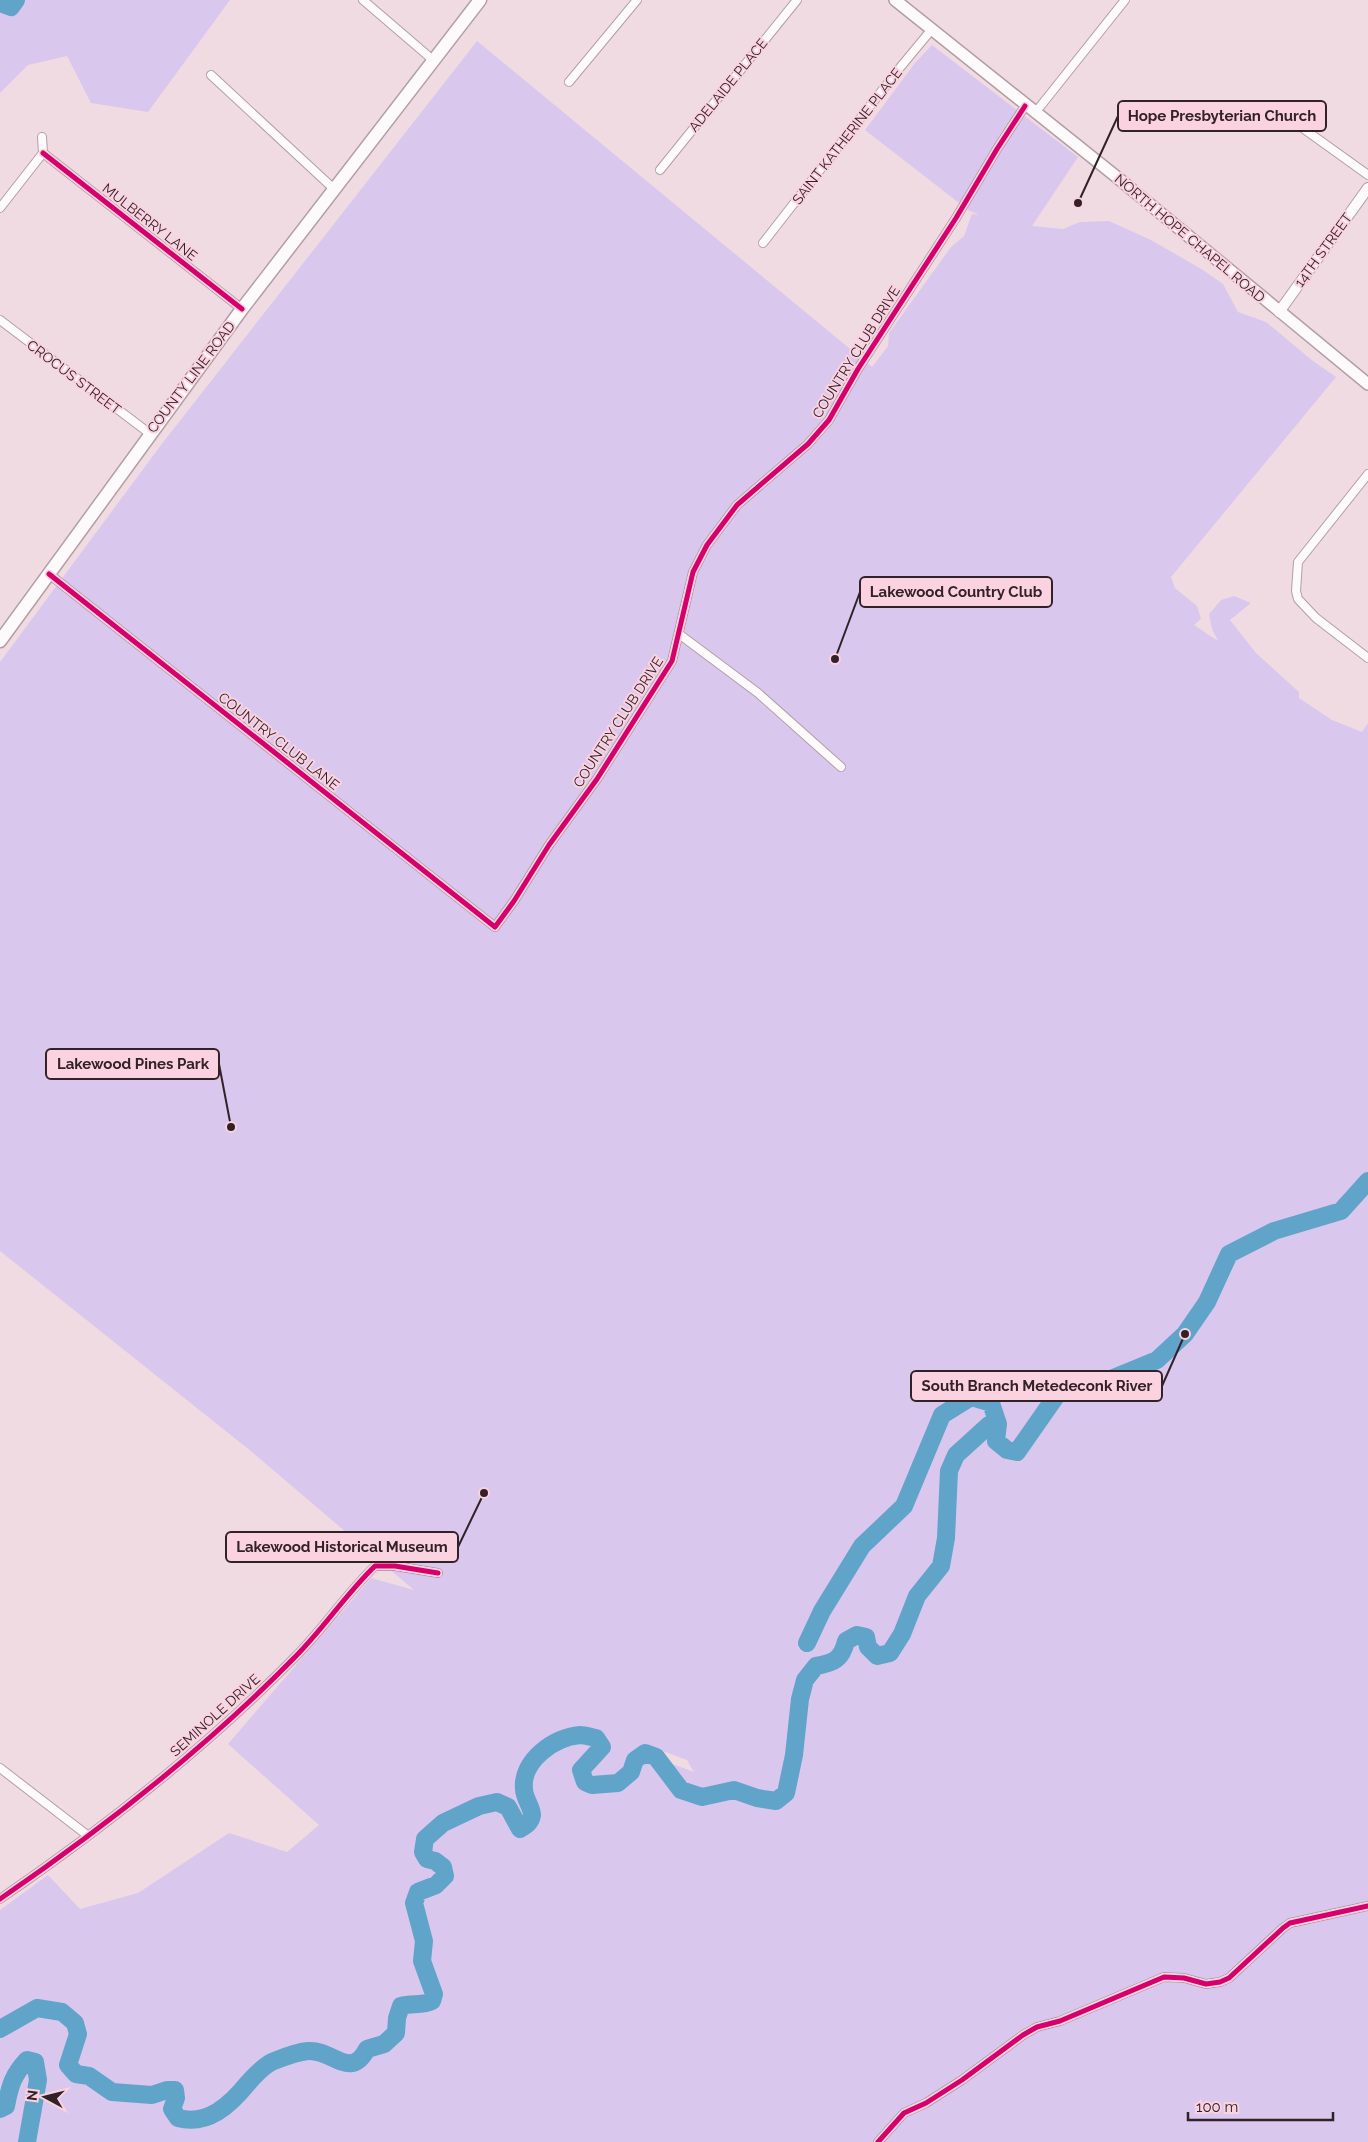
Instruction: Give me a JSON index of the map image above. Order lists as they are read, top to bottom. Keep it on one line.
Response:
{"streets":{"main road":["NORTH HOPE CHAPEL ROAD","COUNTY LINE ROAD"],"street":["ADELAIDE PLACE","SAINT KATHERINE PLACE","MULBERRY LANE","14TH STREET","COUNTRY CLUB DRIVE","CROCUS STREET","COUNTRY CLUB LANE","SEMINOLE DRIVE"]},"crossings":[["SAINT KATHERINE PLACE","NORTH HOPE CHAPEL ROAD"],["MULBERRY LANE","COUNTY LINE ROAD"],["NORTH HOPE CHAPEL ROAD","14TH STREET"],["NORTH HOPE CHAPEL ROAD","COUNTRY CLUB DRIVE"],["COUNTRY CLUB DRIVE","COUNTRY CLUB LANE"],["CROCUS STREET","COUNTY LINE ROAD"],["COUNTY LINE ROAD","COUNTRY CLUB LANE"]],"places":["Hope Presbyterian Church","Lakewood Country Club","Lakewood Pines Park","South Branch Metedeconk River","Lakewood Historical Museum"],"scale_bar":"100 m","north":"left"}
